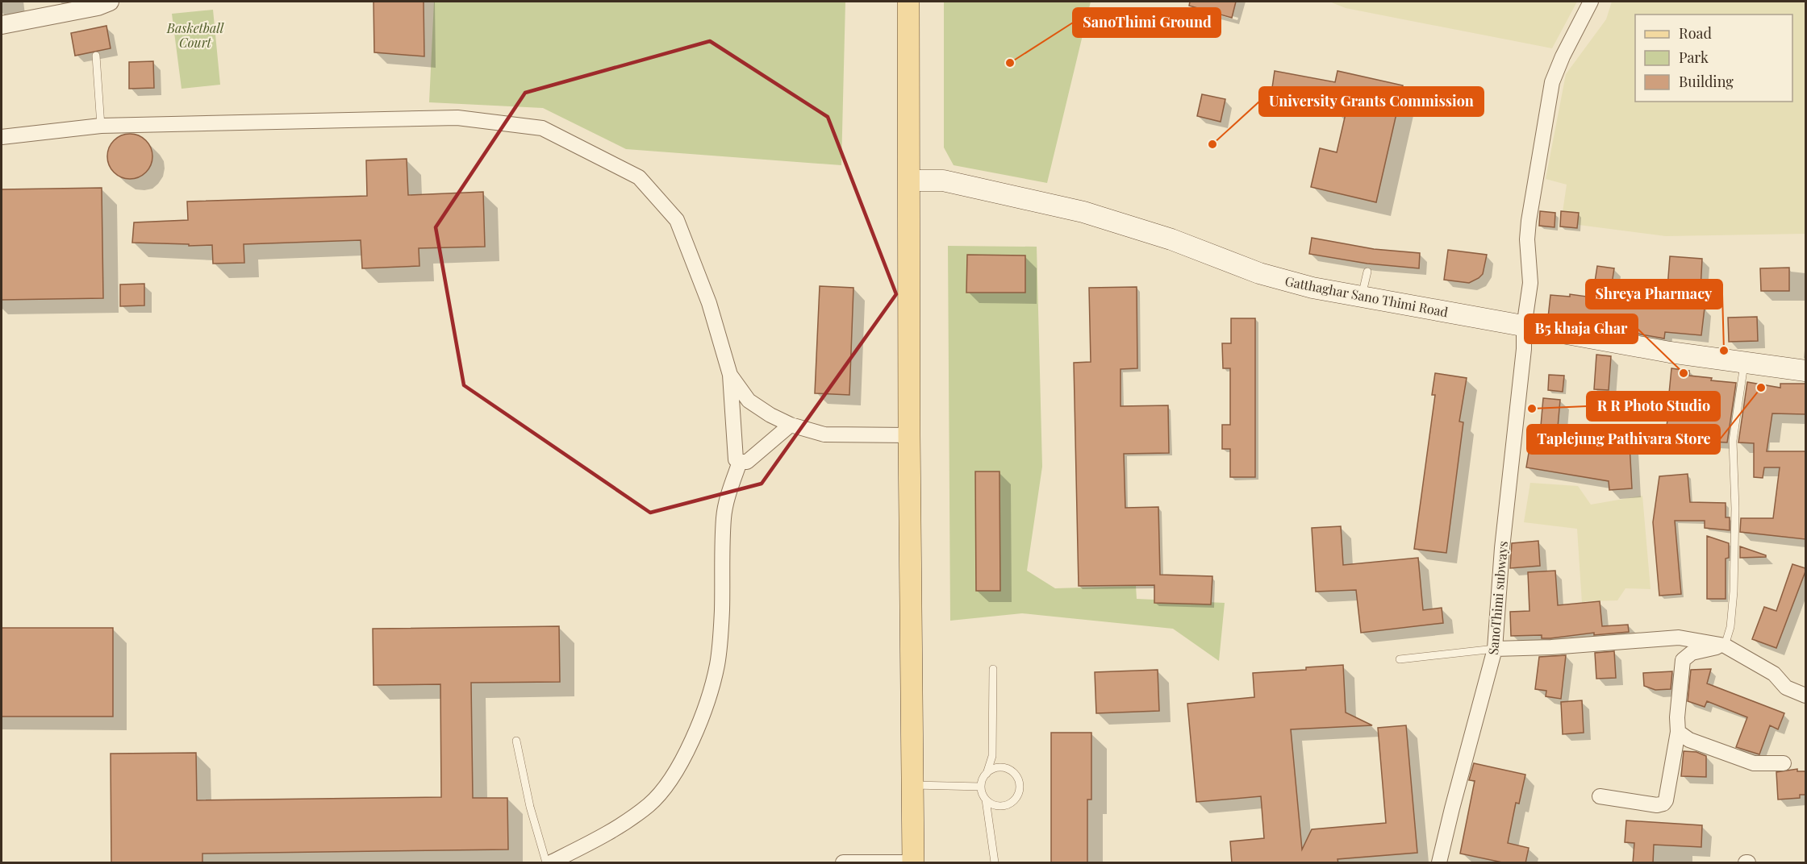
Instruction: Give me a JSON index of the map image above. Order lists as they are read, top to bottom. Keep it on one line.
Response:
{"streets":{"main road":["Gatthaghar Sano Thimi Road"],"street":["SanoThimi subways"]},"crossings":[["Gatthaghar Sano Thimi Road","SanoThimi subways"]],"parks":["Basketball Court"],"places":["SanoThimi Ground","University Grants Commission","Shreya Pharmacy","B5 khaja Ghar","Taplejung Pathivara Store","R R Photo Studio"],"legend":["Road","Park","Building"]}
